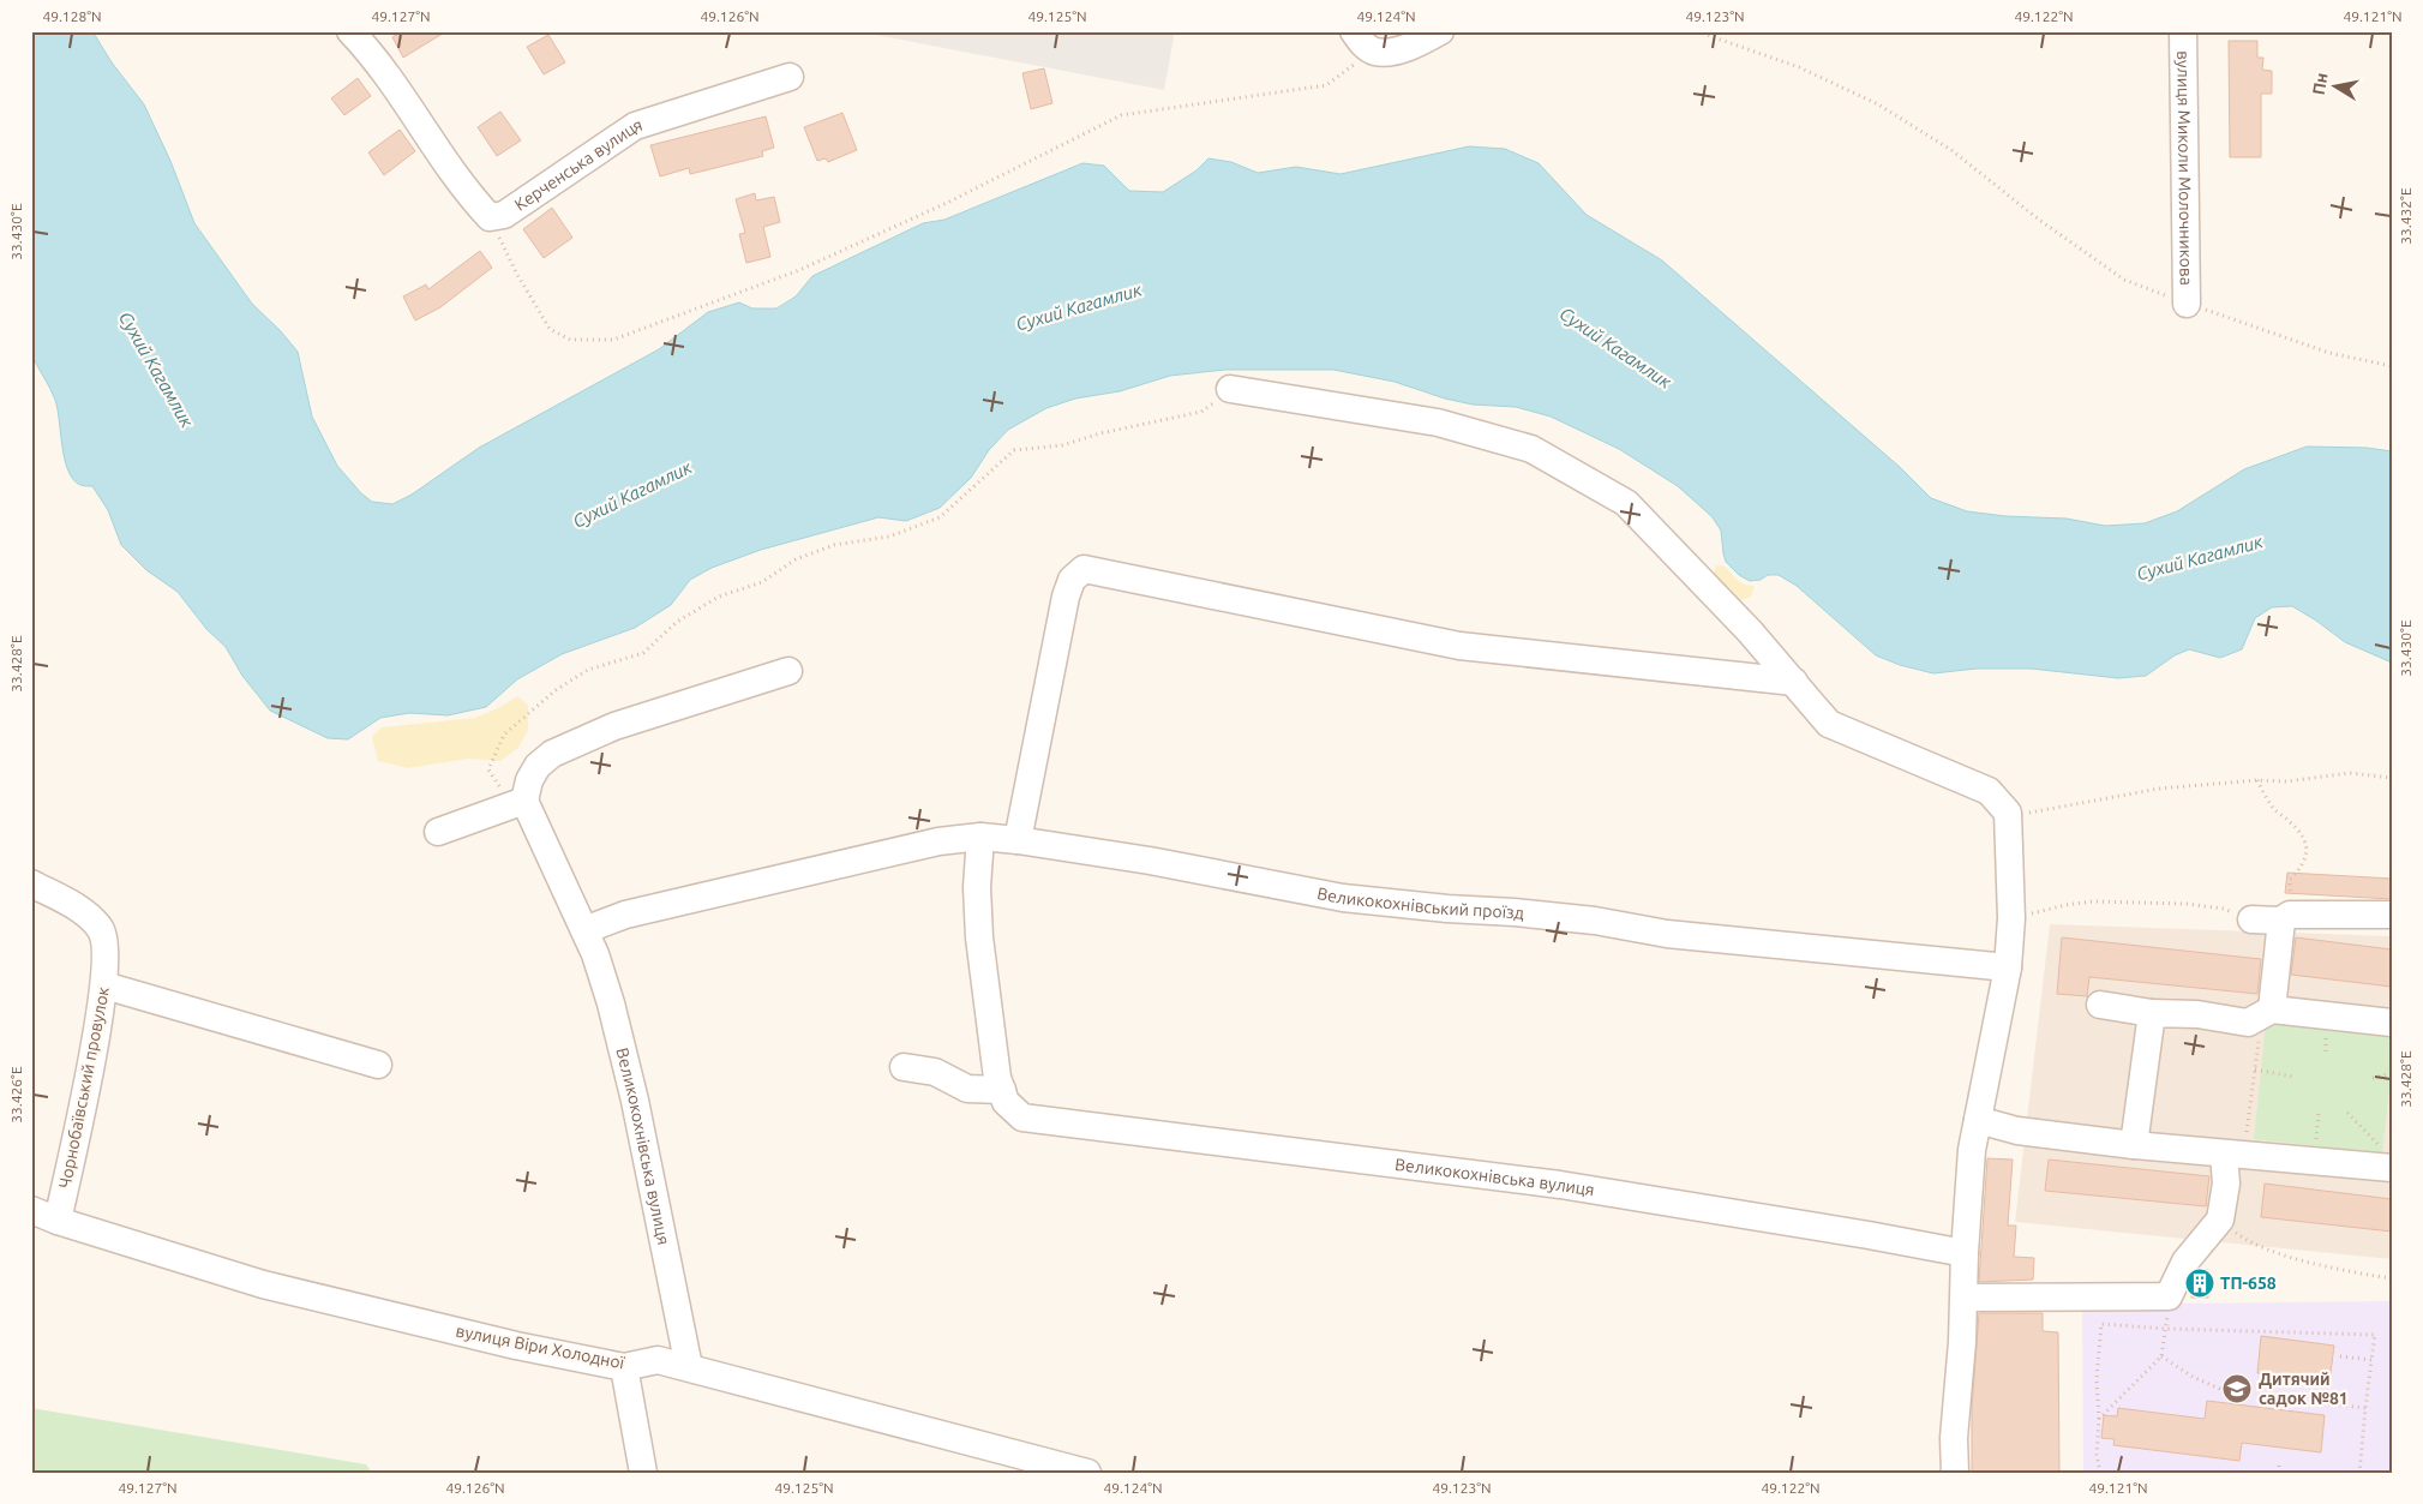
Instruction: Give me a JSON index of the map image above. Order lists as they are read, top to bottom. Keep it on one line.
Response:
{"streets":{"street":["Керченська вулиця","вулиця Миколи Молочникова","Великокохнівський проїзд","Чорнобаївський провулок","Великокохнівська вулиця","вулиця Віри Холодної"]},"crossings":[["Чорнобаївський провулок","вулиця Віри Холодної"],["Великокохнівська вулиця","вулиця Віри Холодної"]],"water":["Сухий Кагамлик"],"places":{"building":["ТП-658"],"school or university":["Дитячий садок №81"]},"north":"left","coordinates":["49.128°N","49.127°N","49.126°N","49.125°N","49.124°N","49.123°N","49.122°N","49.121°N","33.432°E","33.430°E","33.428°E","33.426°E"]}
